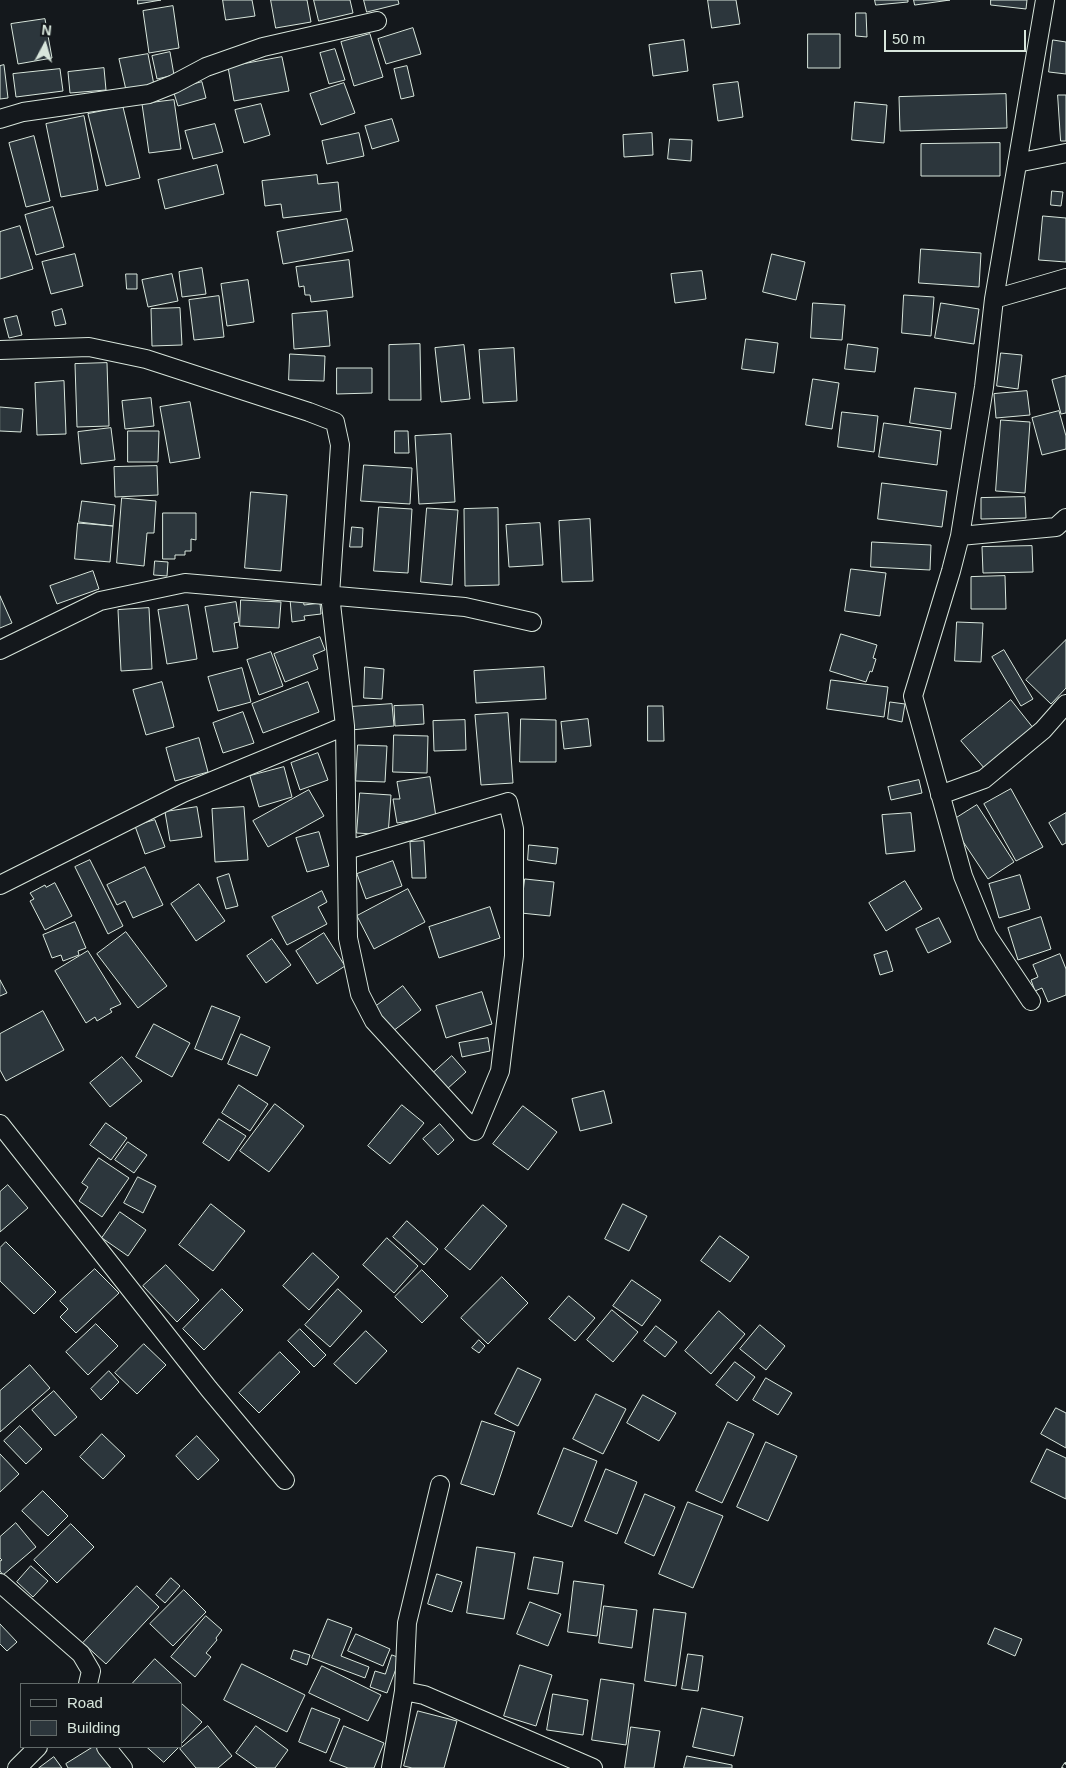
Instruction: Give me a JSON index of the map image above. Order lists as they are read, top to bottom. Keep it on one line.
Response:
{"legend":["Road","Building"],"scale_bar":"50 m","north":"top"}
